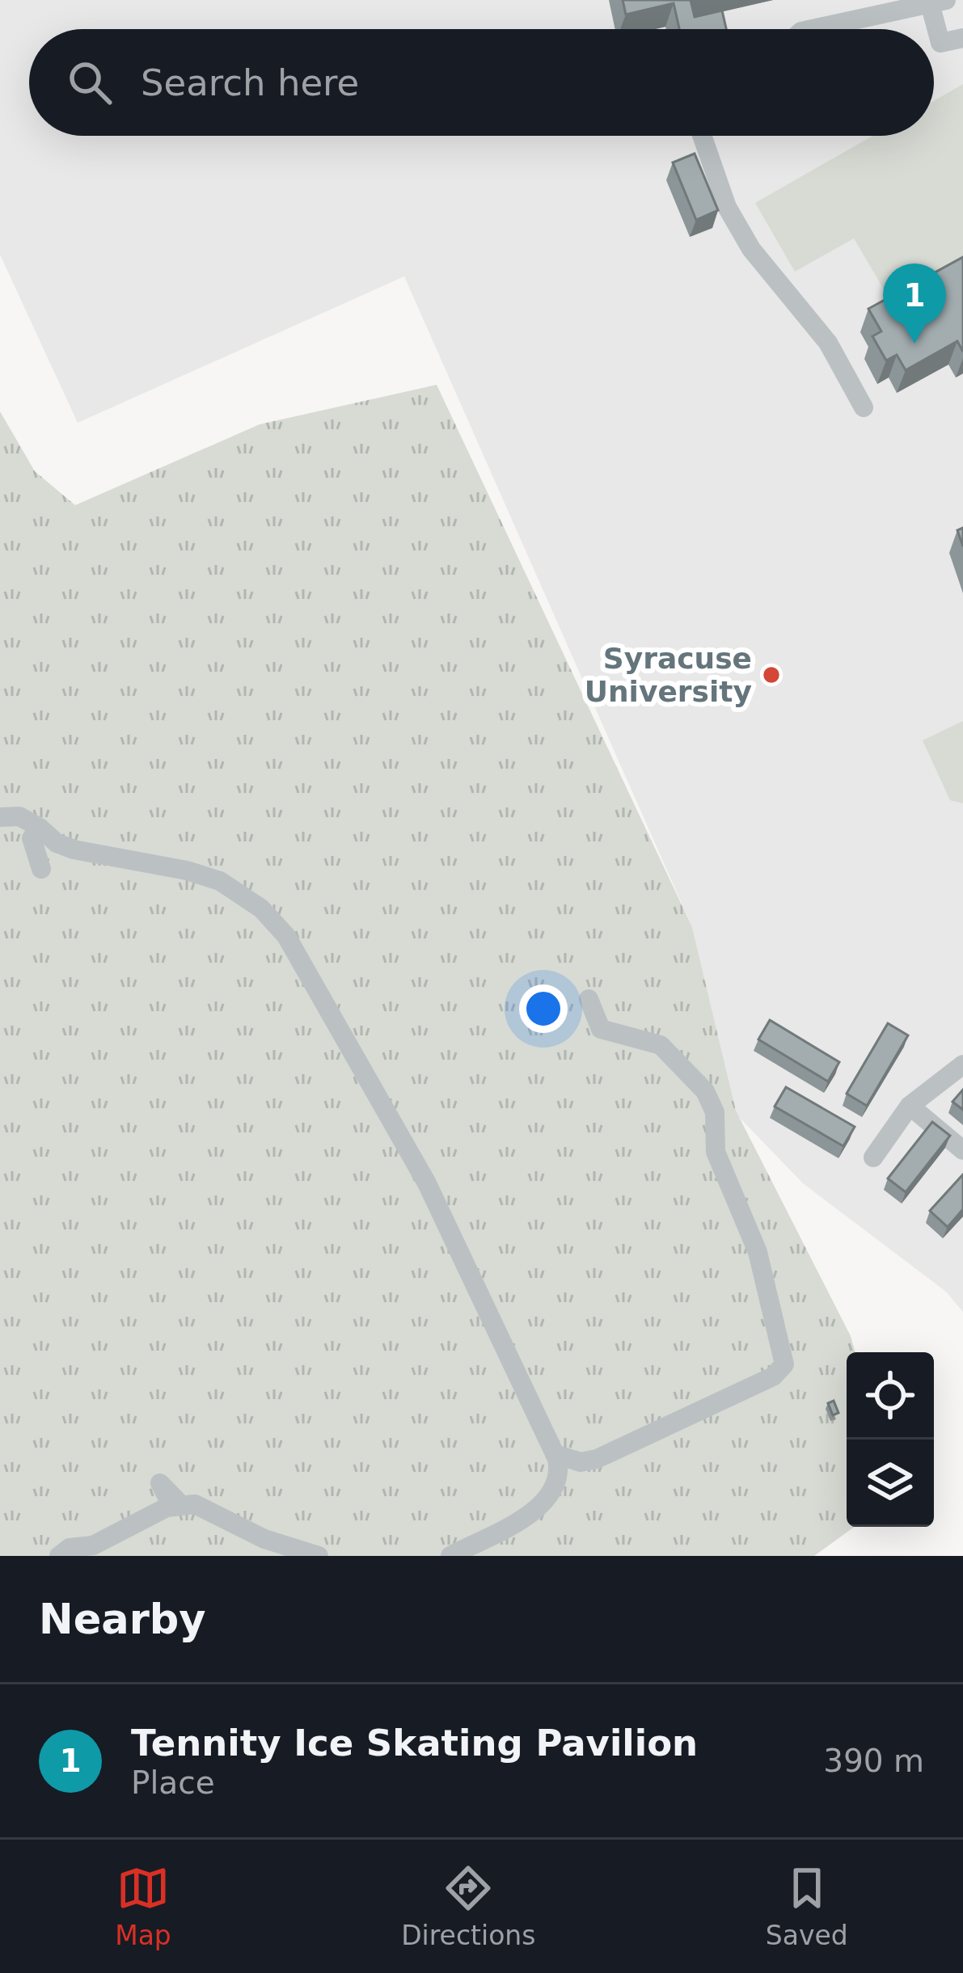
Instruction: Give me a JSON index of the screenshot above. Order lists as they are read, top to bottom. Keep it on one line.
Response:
{"places":["Syracuse University"],"page":{"search":"Search here","pins":"1","heading":"Nearby","list":[{"mark":"1","name":"Tennity Ice Skating Pavilion","note":"Place","value":"390 m"}],"nav":["Map","Directions","Saved"]}}
